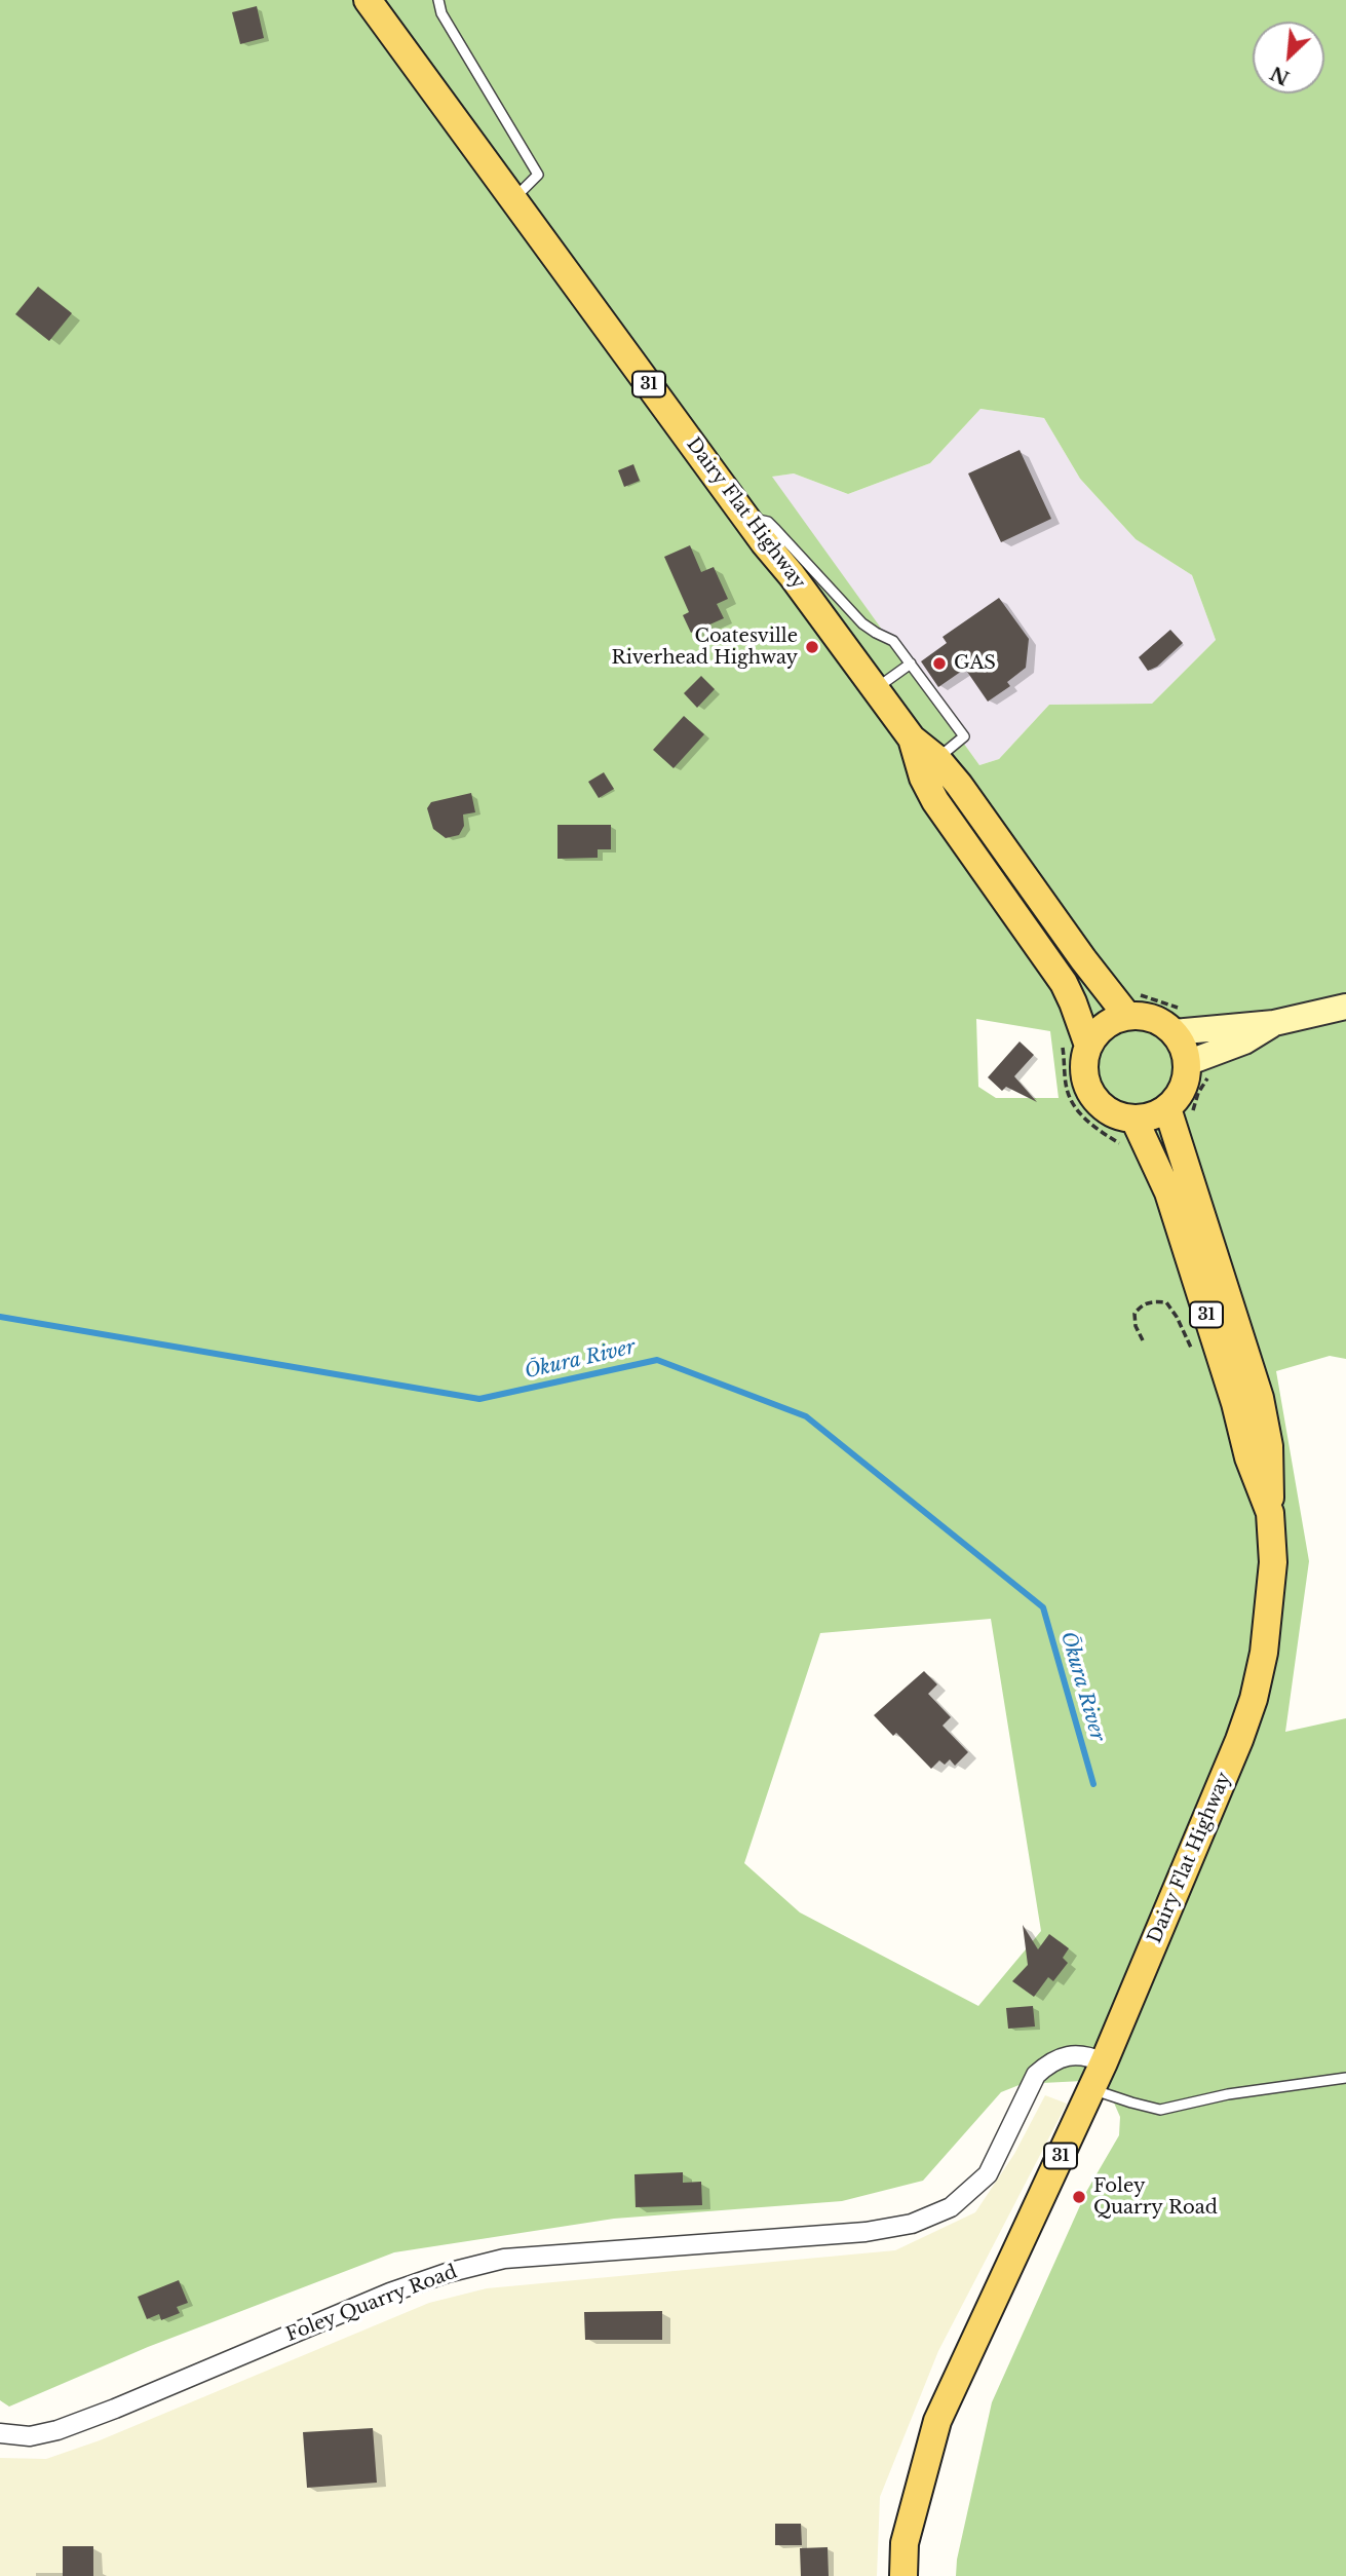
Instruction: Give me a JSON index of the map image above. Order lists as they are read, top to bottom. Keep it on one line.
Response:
{"streets":{"main road":["31","Dairy Flat Highway"],"street":["Foley Quarry Road"]},"crossings":[["Dairy Flat Highway","Foley Quarry Road"]],"water":["Ōkura River"],"places":["Coatesville Riverhead Highway","GAS","Foley Quarry Road"],"north":"bottom left"}
